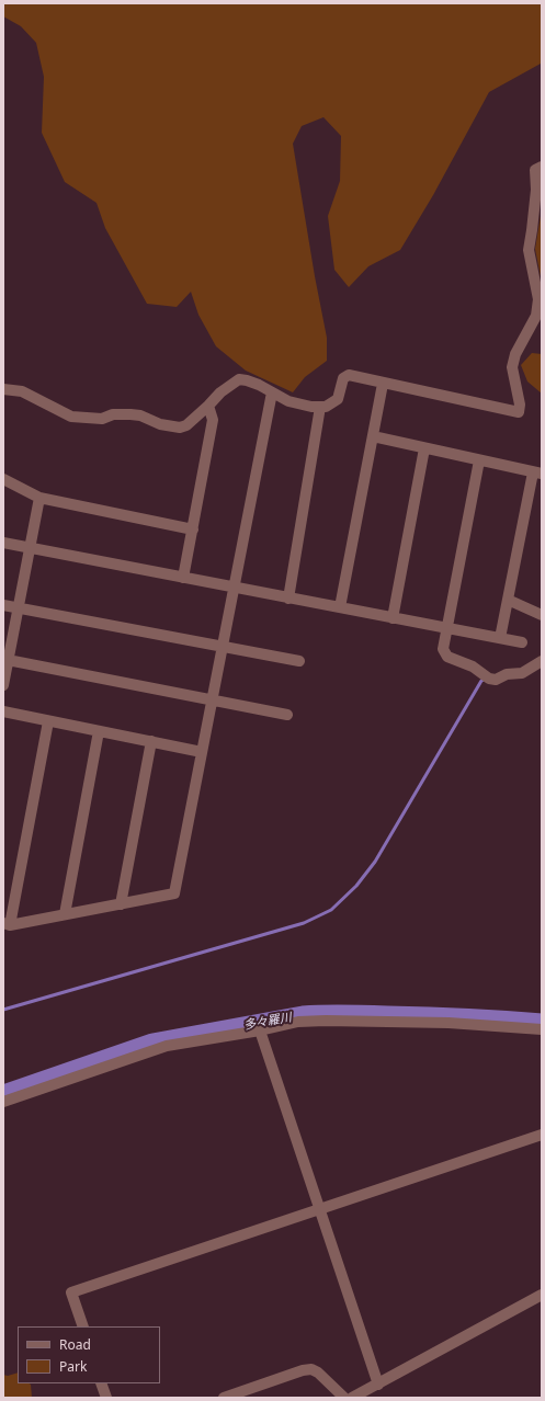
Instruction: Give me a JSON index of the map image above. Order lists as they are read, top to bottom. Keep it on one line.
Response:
{"water":["多々羅川"],"legend":["Road","Park"]}
